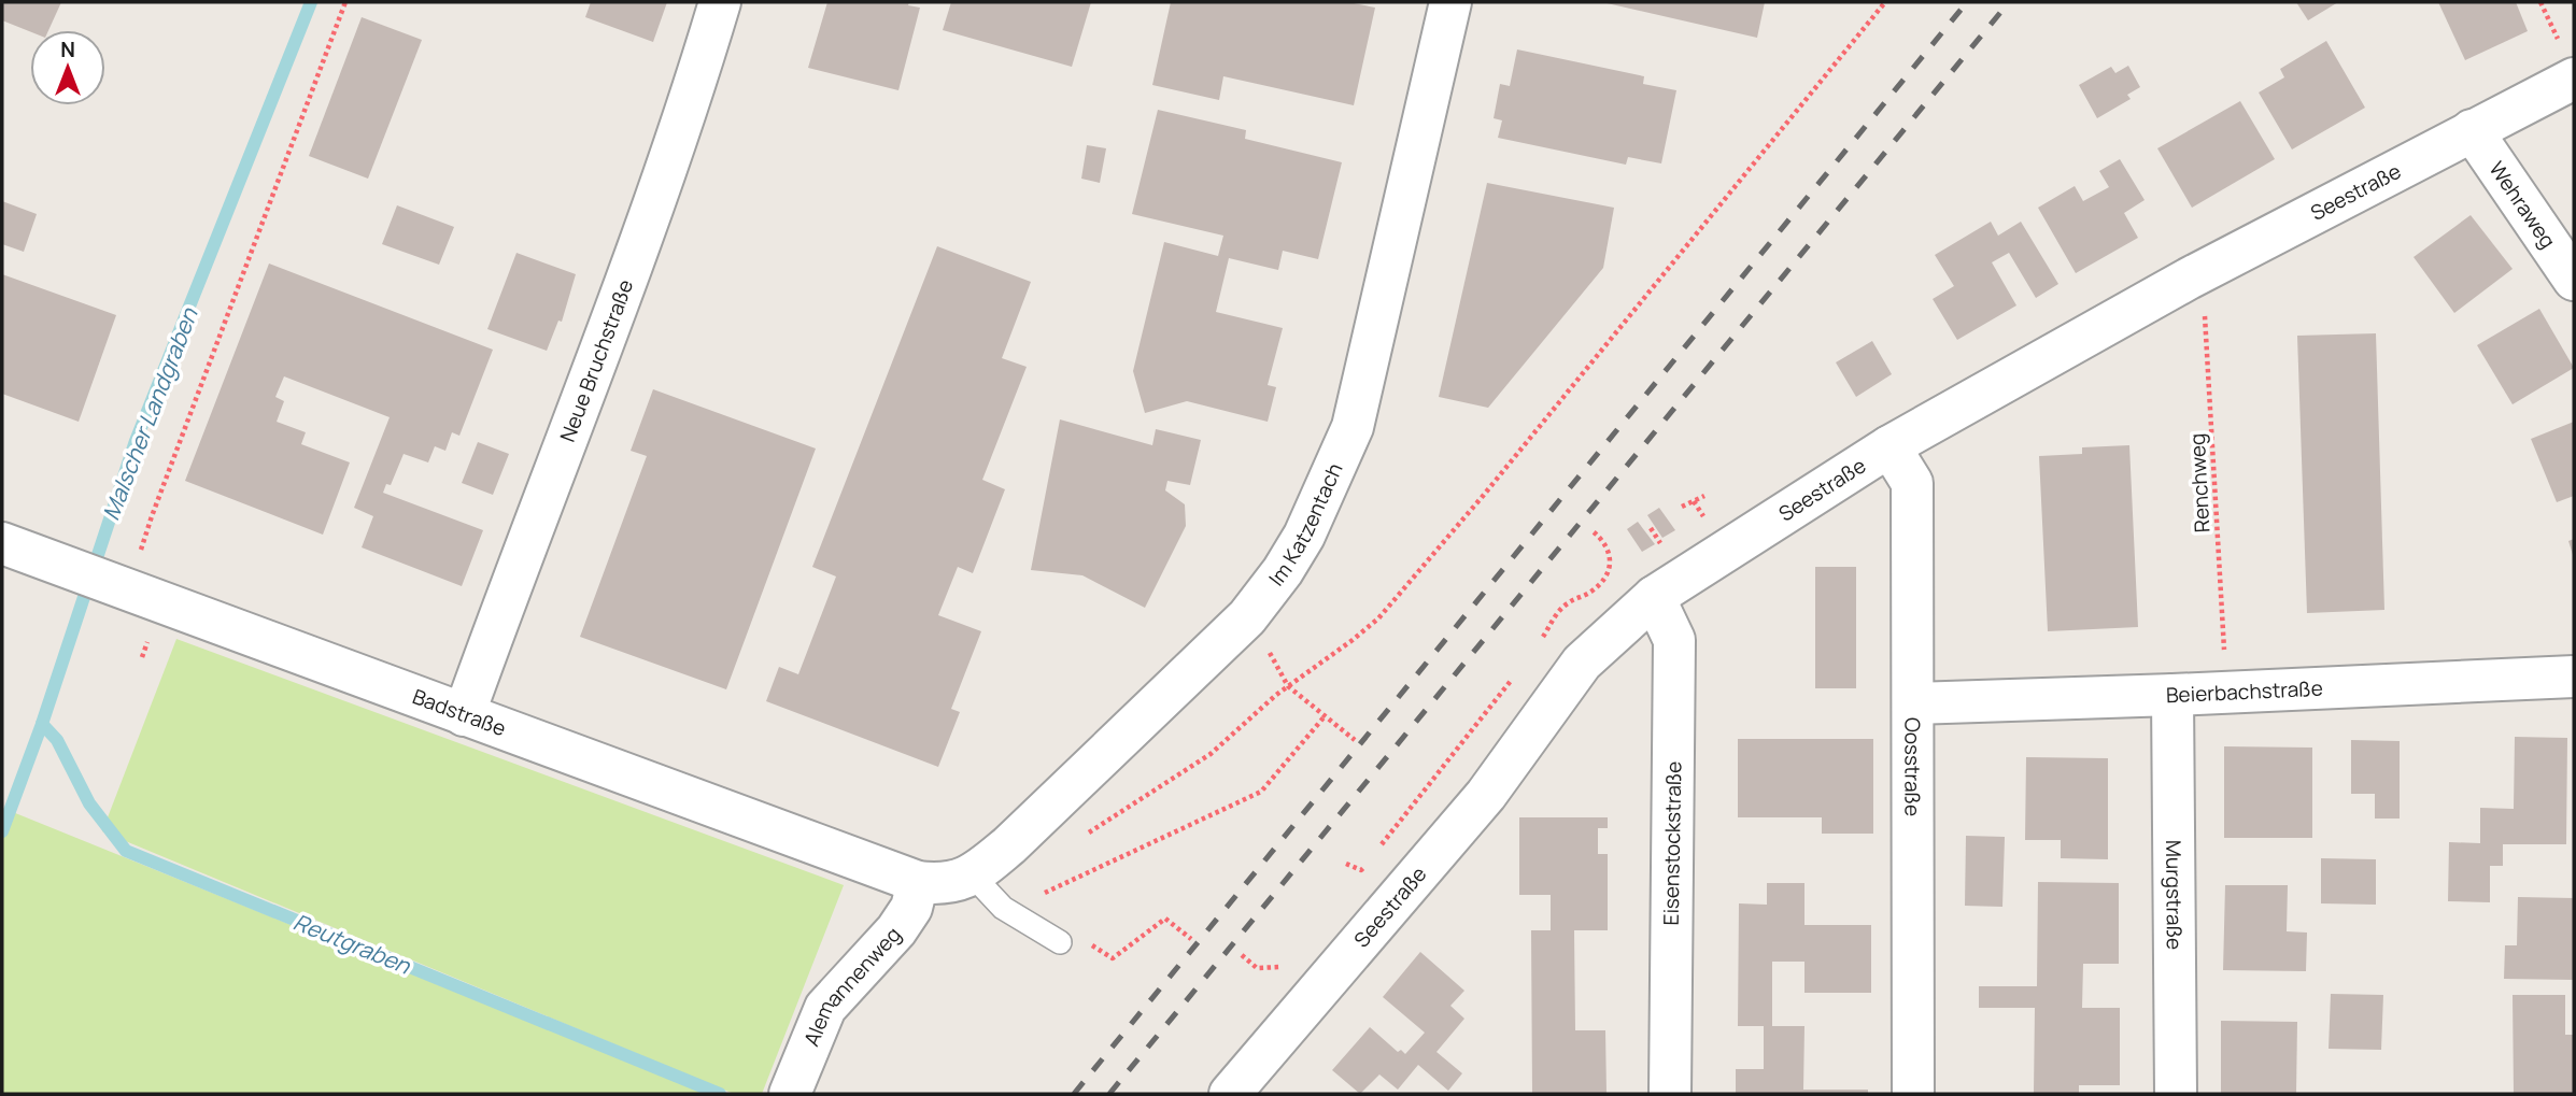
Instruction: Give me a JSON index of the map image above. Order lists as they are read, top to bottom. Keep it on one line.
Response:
{"streets":{"street":["Seestraße","Wehraweg","Neue Bruchstraße","Im Katzentach","Beierbachstraße","Badstraße","Oosstraße","Eisenstockstraße","Murgstraße","Alemannenweg"],"path":["Renchweg"]},"crossings":[["Seestraße","Wehraweg"],["Seestraße","Renchweg"],["Seestraße","Oosstraße"],["Seestraße","Eisenstockstraße"],["Neue Bruchstraße","Badstraße"],["Renchweg","Beierbachstraße"],["Im Katzentach","Badstraße"],["Im Katzentach","Alemannenweg"],["Beierbachstraße","Oosstraße"],["Beierbachstraße","Murgstraße"],["Badstraße","Alemannenweg"]],"water":["Malscher Landgraben","Reutgraben"],"north":"top"}
